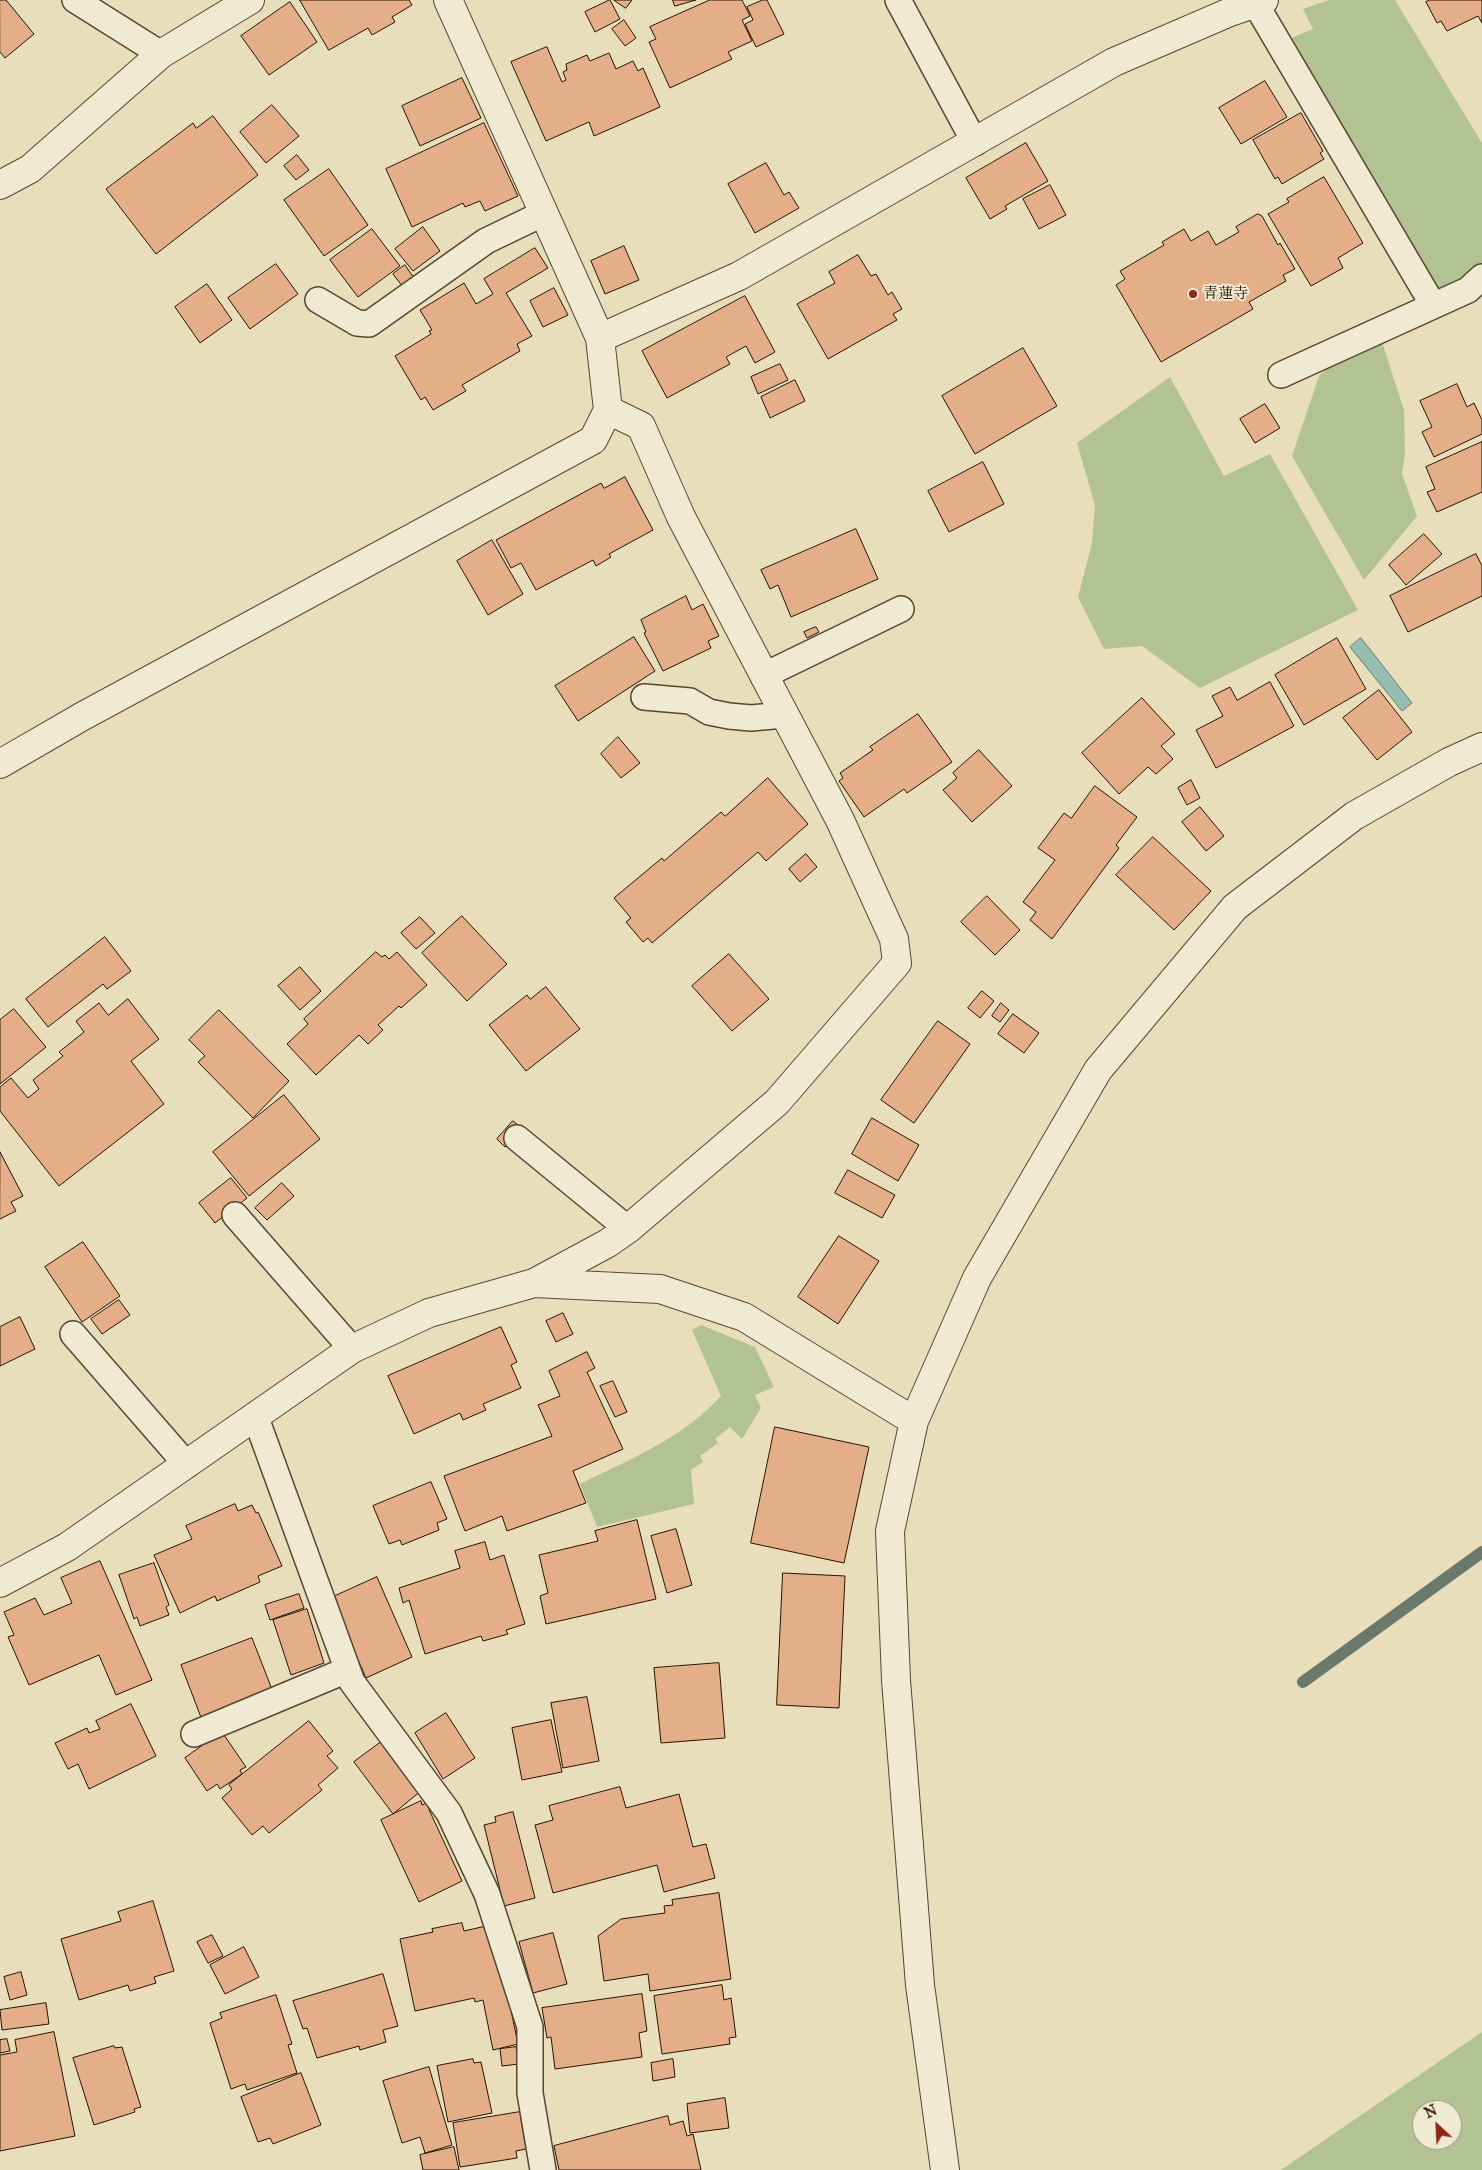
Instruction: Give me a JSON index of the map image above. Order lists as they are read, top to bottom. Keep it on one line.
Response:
{"places":["青蓮寺"],"north":"top left"}
